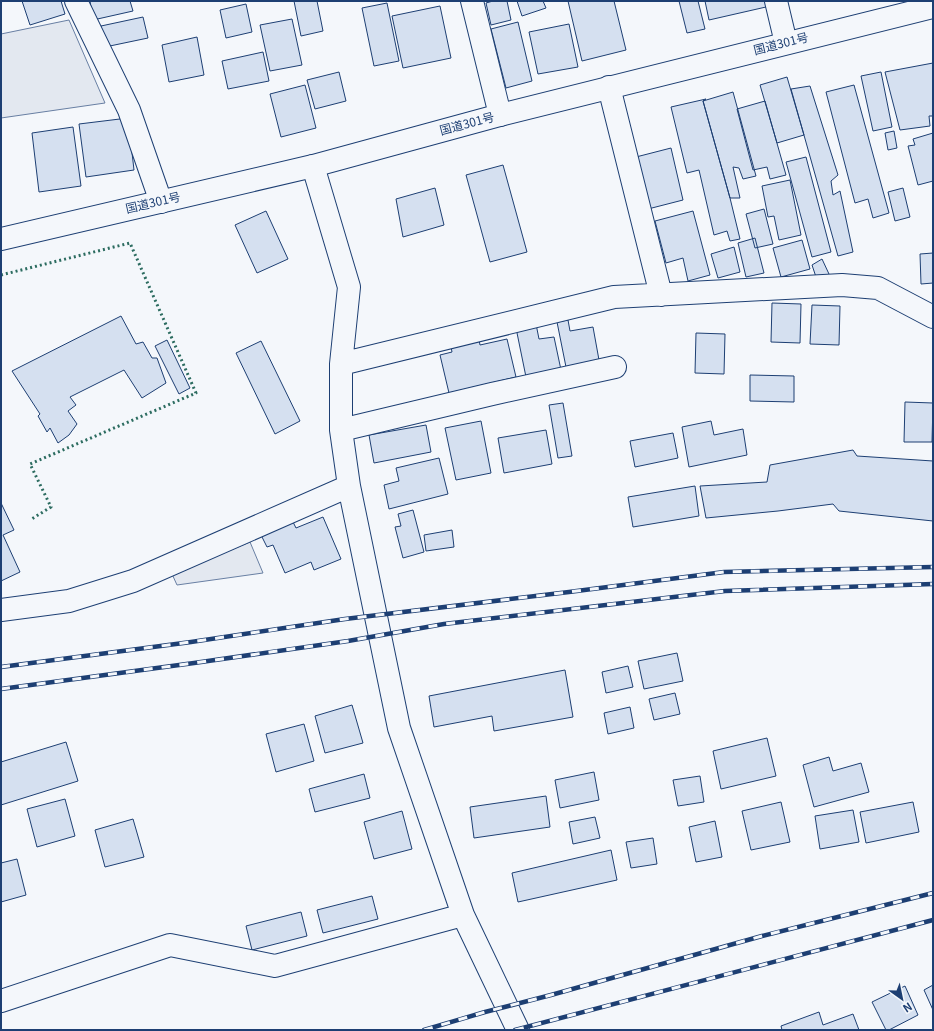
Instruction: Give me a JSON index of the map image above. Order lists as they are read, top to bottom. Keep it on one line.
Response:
{"streets":{"main road":["国道301号"]},"north":"bottom right"}
